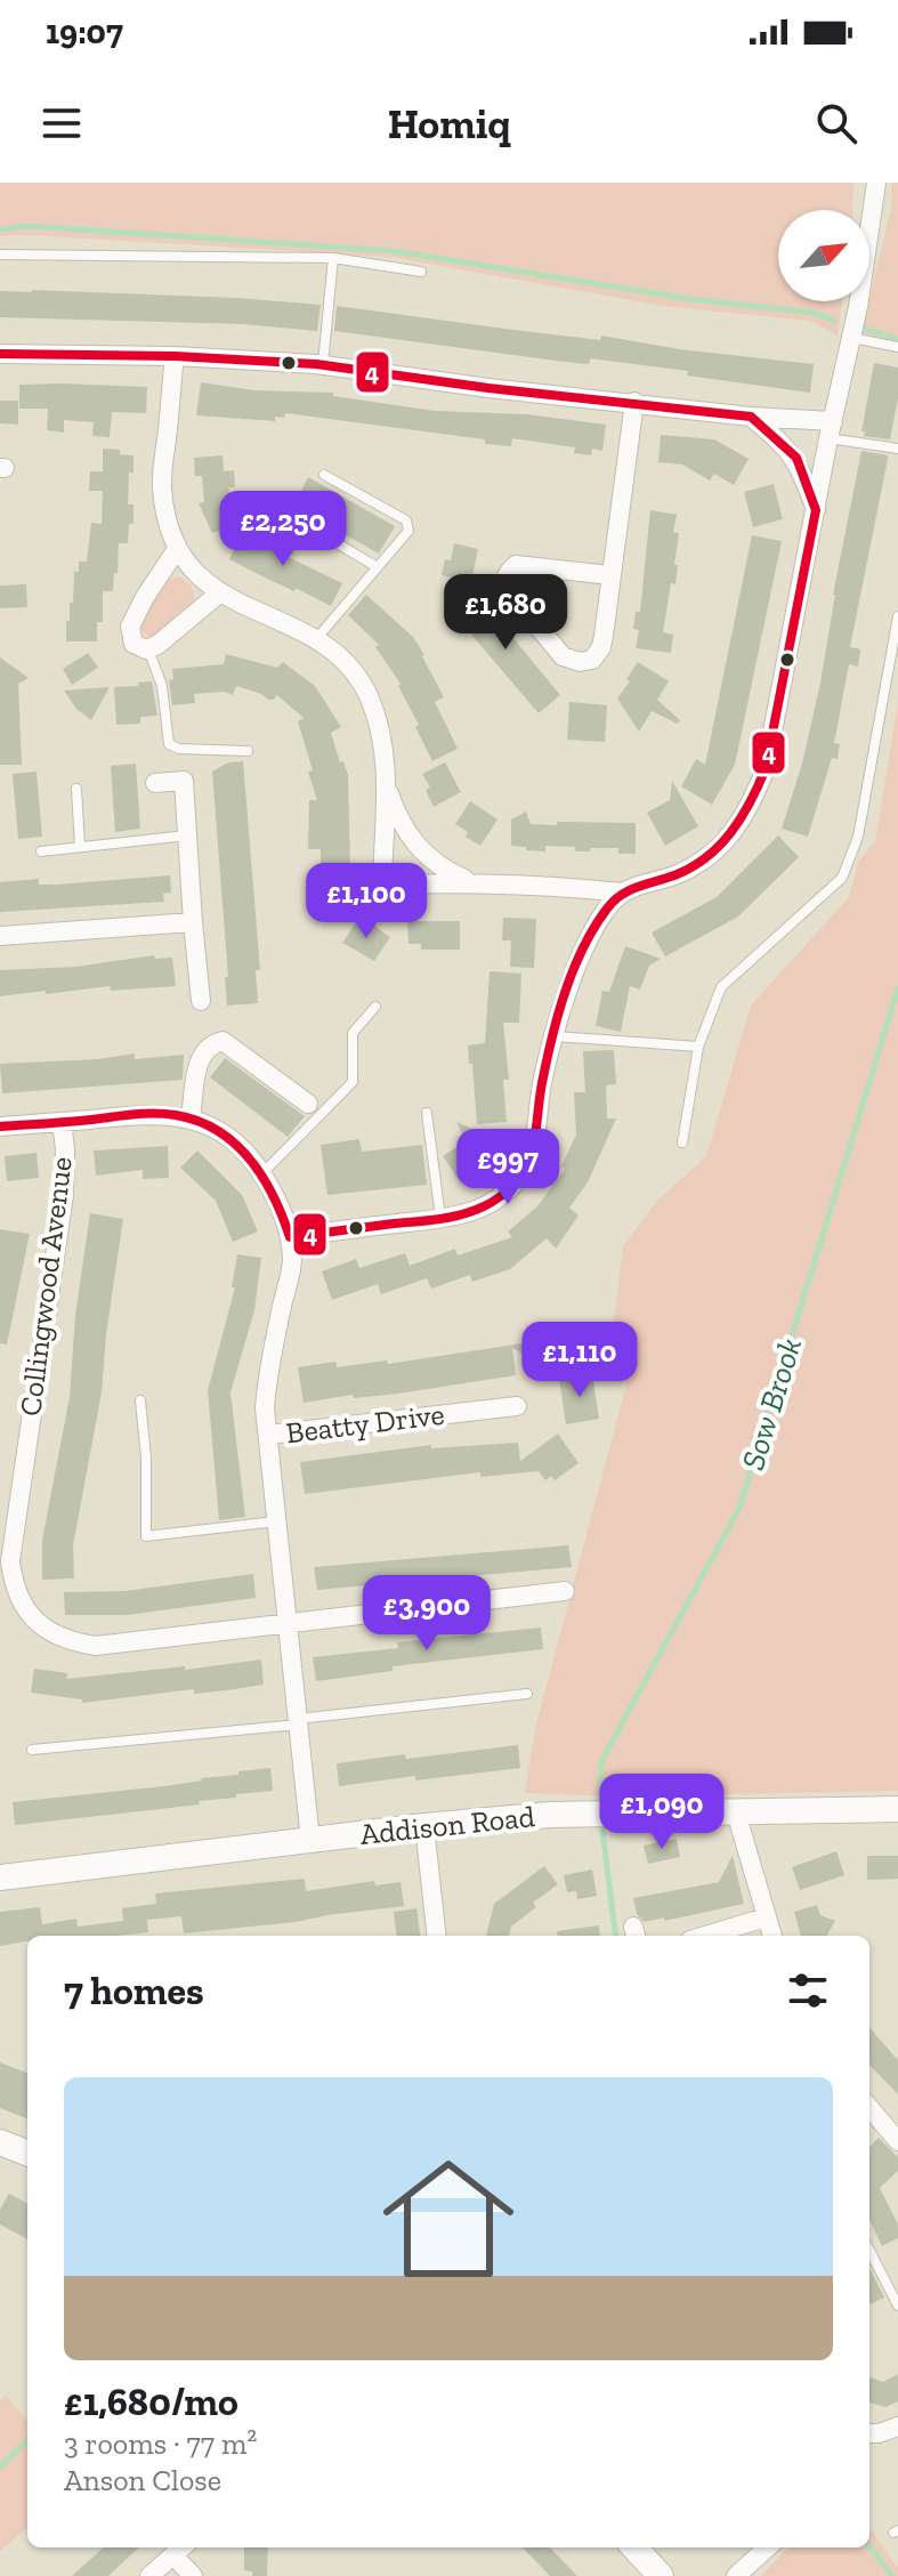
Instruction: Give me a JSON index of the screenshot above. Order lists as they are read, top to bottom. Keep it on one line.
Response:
{"streets":{"street":["Collingwood Avenue","Beatty Drive","Addison Road"]},"water":["Sow Brook"],"lines":["transit line 4"],"north":"top right","page":{"status":"19:07","header":"Homiq","price":["£2,250","£1,680","£1,100","£997","£1,110","£3,900","£1,090"],"heading":"7 homes","list":[{"name":"£1,680/mo","note":"3 rooms · 77 m² · Anson Close"}]}}
